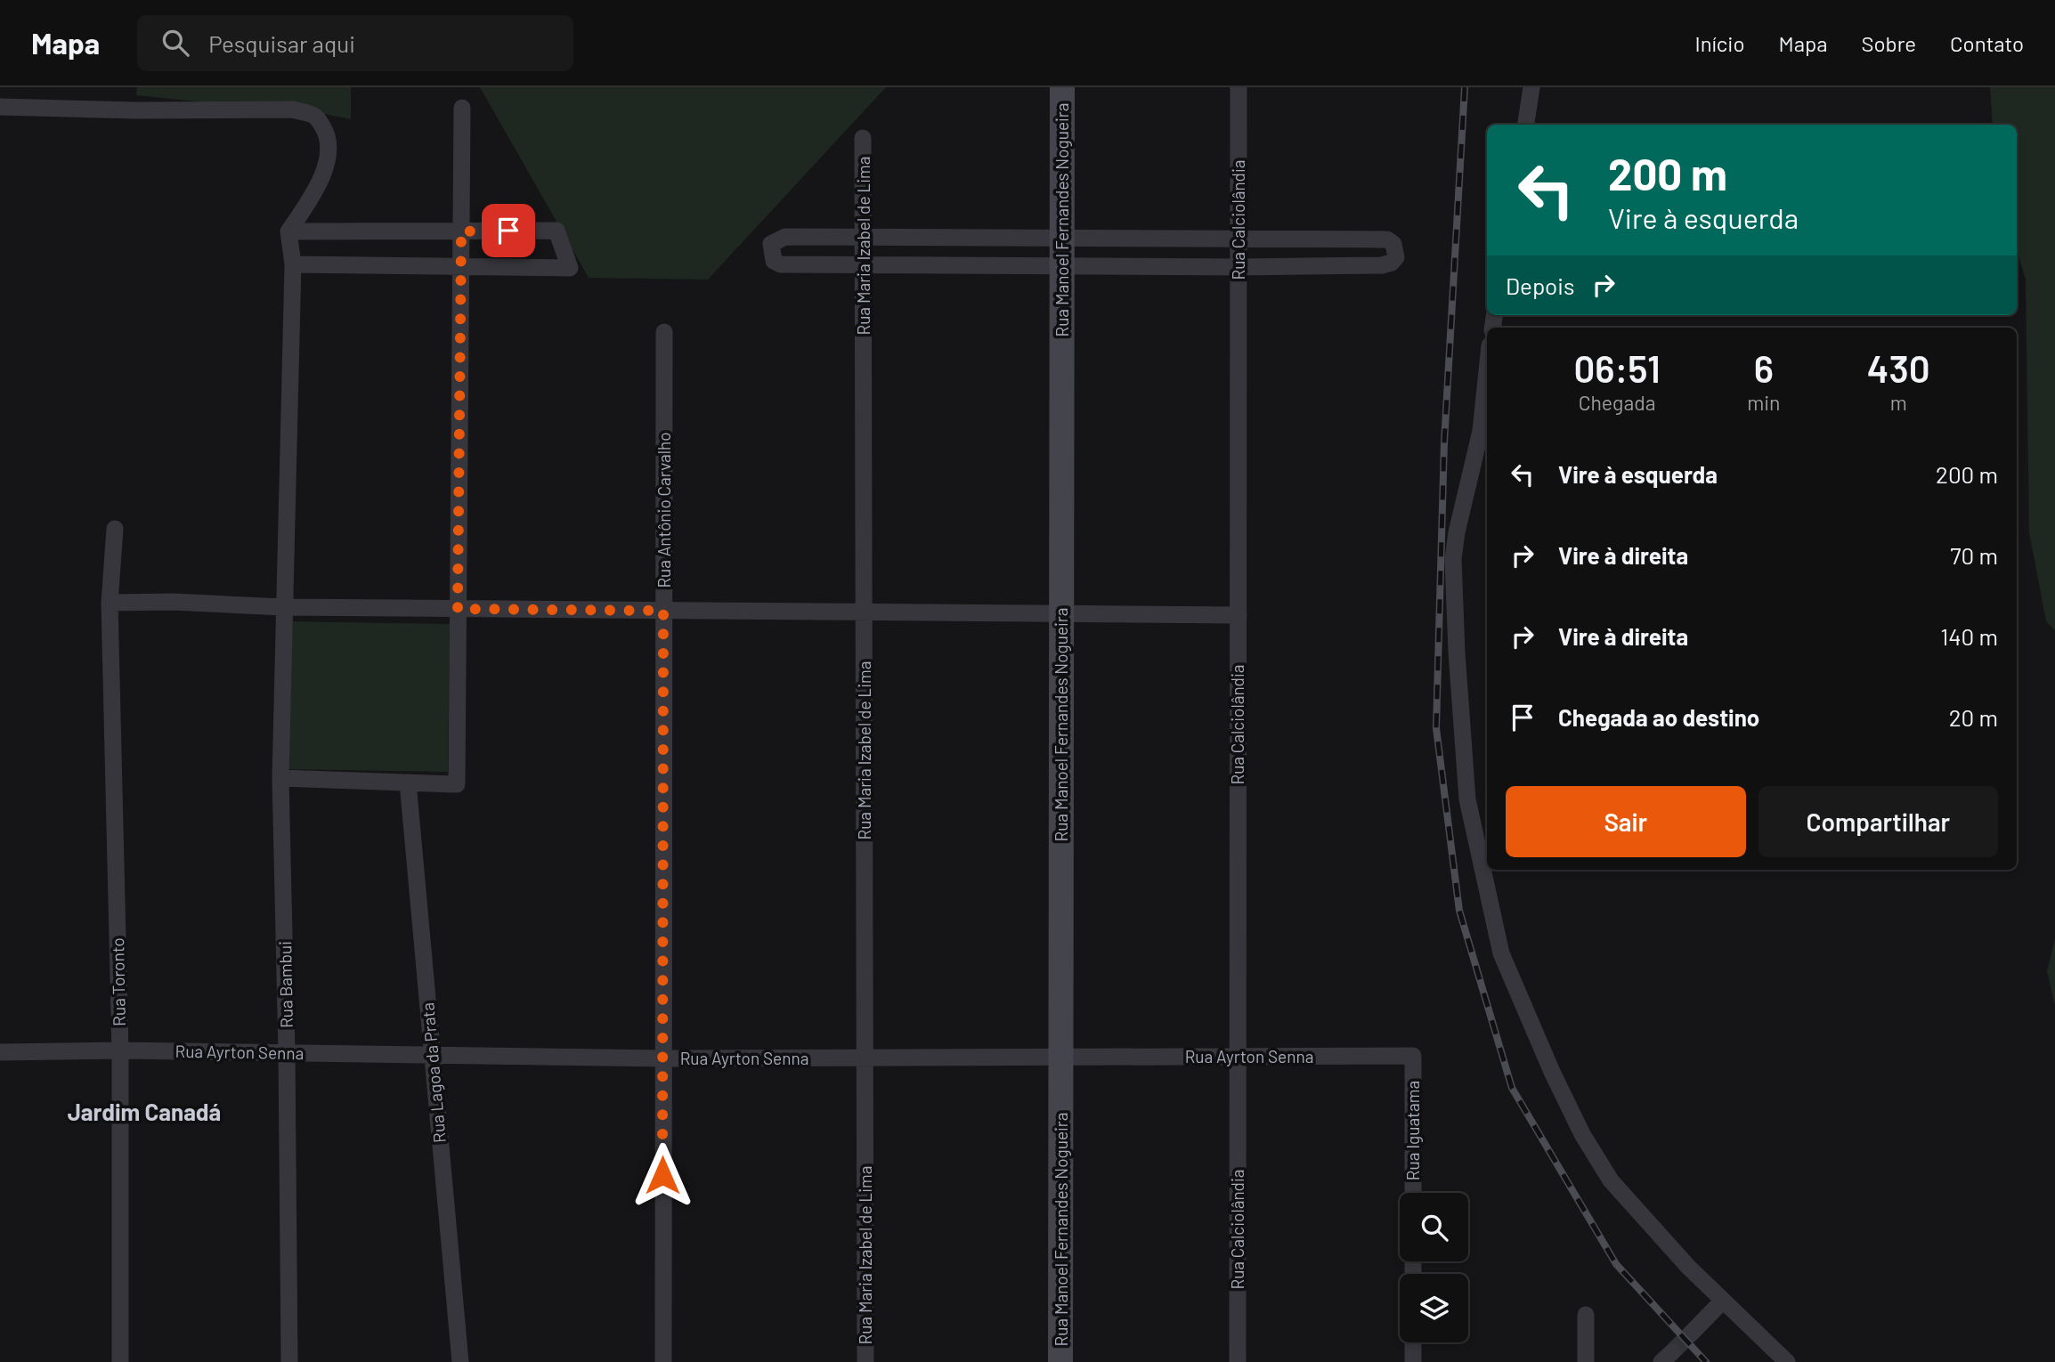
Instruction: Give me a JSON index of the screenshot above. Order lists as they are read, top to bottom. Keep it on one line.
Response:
{"streets":{"street":["Rua Manoel Fernandes Nogueira","Rua Calciolândia","Rua Maria Izabel de Lima","Rua Antônio Carvalho","Rua Toronto","Rua Bambui","Rua Ayrton Senna","Rua Lagoa da Prata","Rua Iguatama"]},"crossings":[["Rua Manoel Fernandes Nogueira","Rua Ayrton Senna"],["Rua Calciolândia","Rua Ayrton Senna"],["Rua Maria Izabel de Lima","Rua Ayrton Senna"],["Rua Antônio Carvalho","Rua Ayrton Senna"],["Rua Toronto","Rua Ayrton Senna"],["Rua Bambui","Rua Ayrton Senna"],["Rua Ayrton Senna","Rua Lagoa da Prata"],["Rua Ayrton Senna","Rua Iguatama"]],"districts":["Jardim Canadá"],"page":{"header":"Mapa","search":"Pesquisar aqui","nav":["Início","Mapa","Sobre","Contato"],"turn":["200 m","Vire à esquerda"],"then":"Depois","eta":["06:51","Chegada","6","min","430","m"],"list":[{"name":"Vire à esquerda","value":"200 m"},{"name":"Vire à direita","value":"70 m"},{"name":"Vire à direita","value":"140 m"},{"name":"Chegada ao destino","value":"20 m"}],"buttons":["Sair","Compartilhar"]}}
